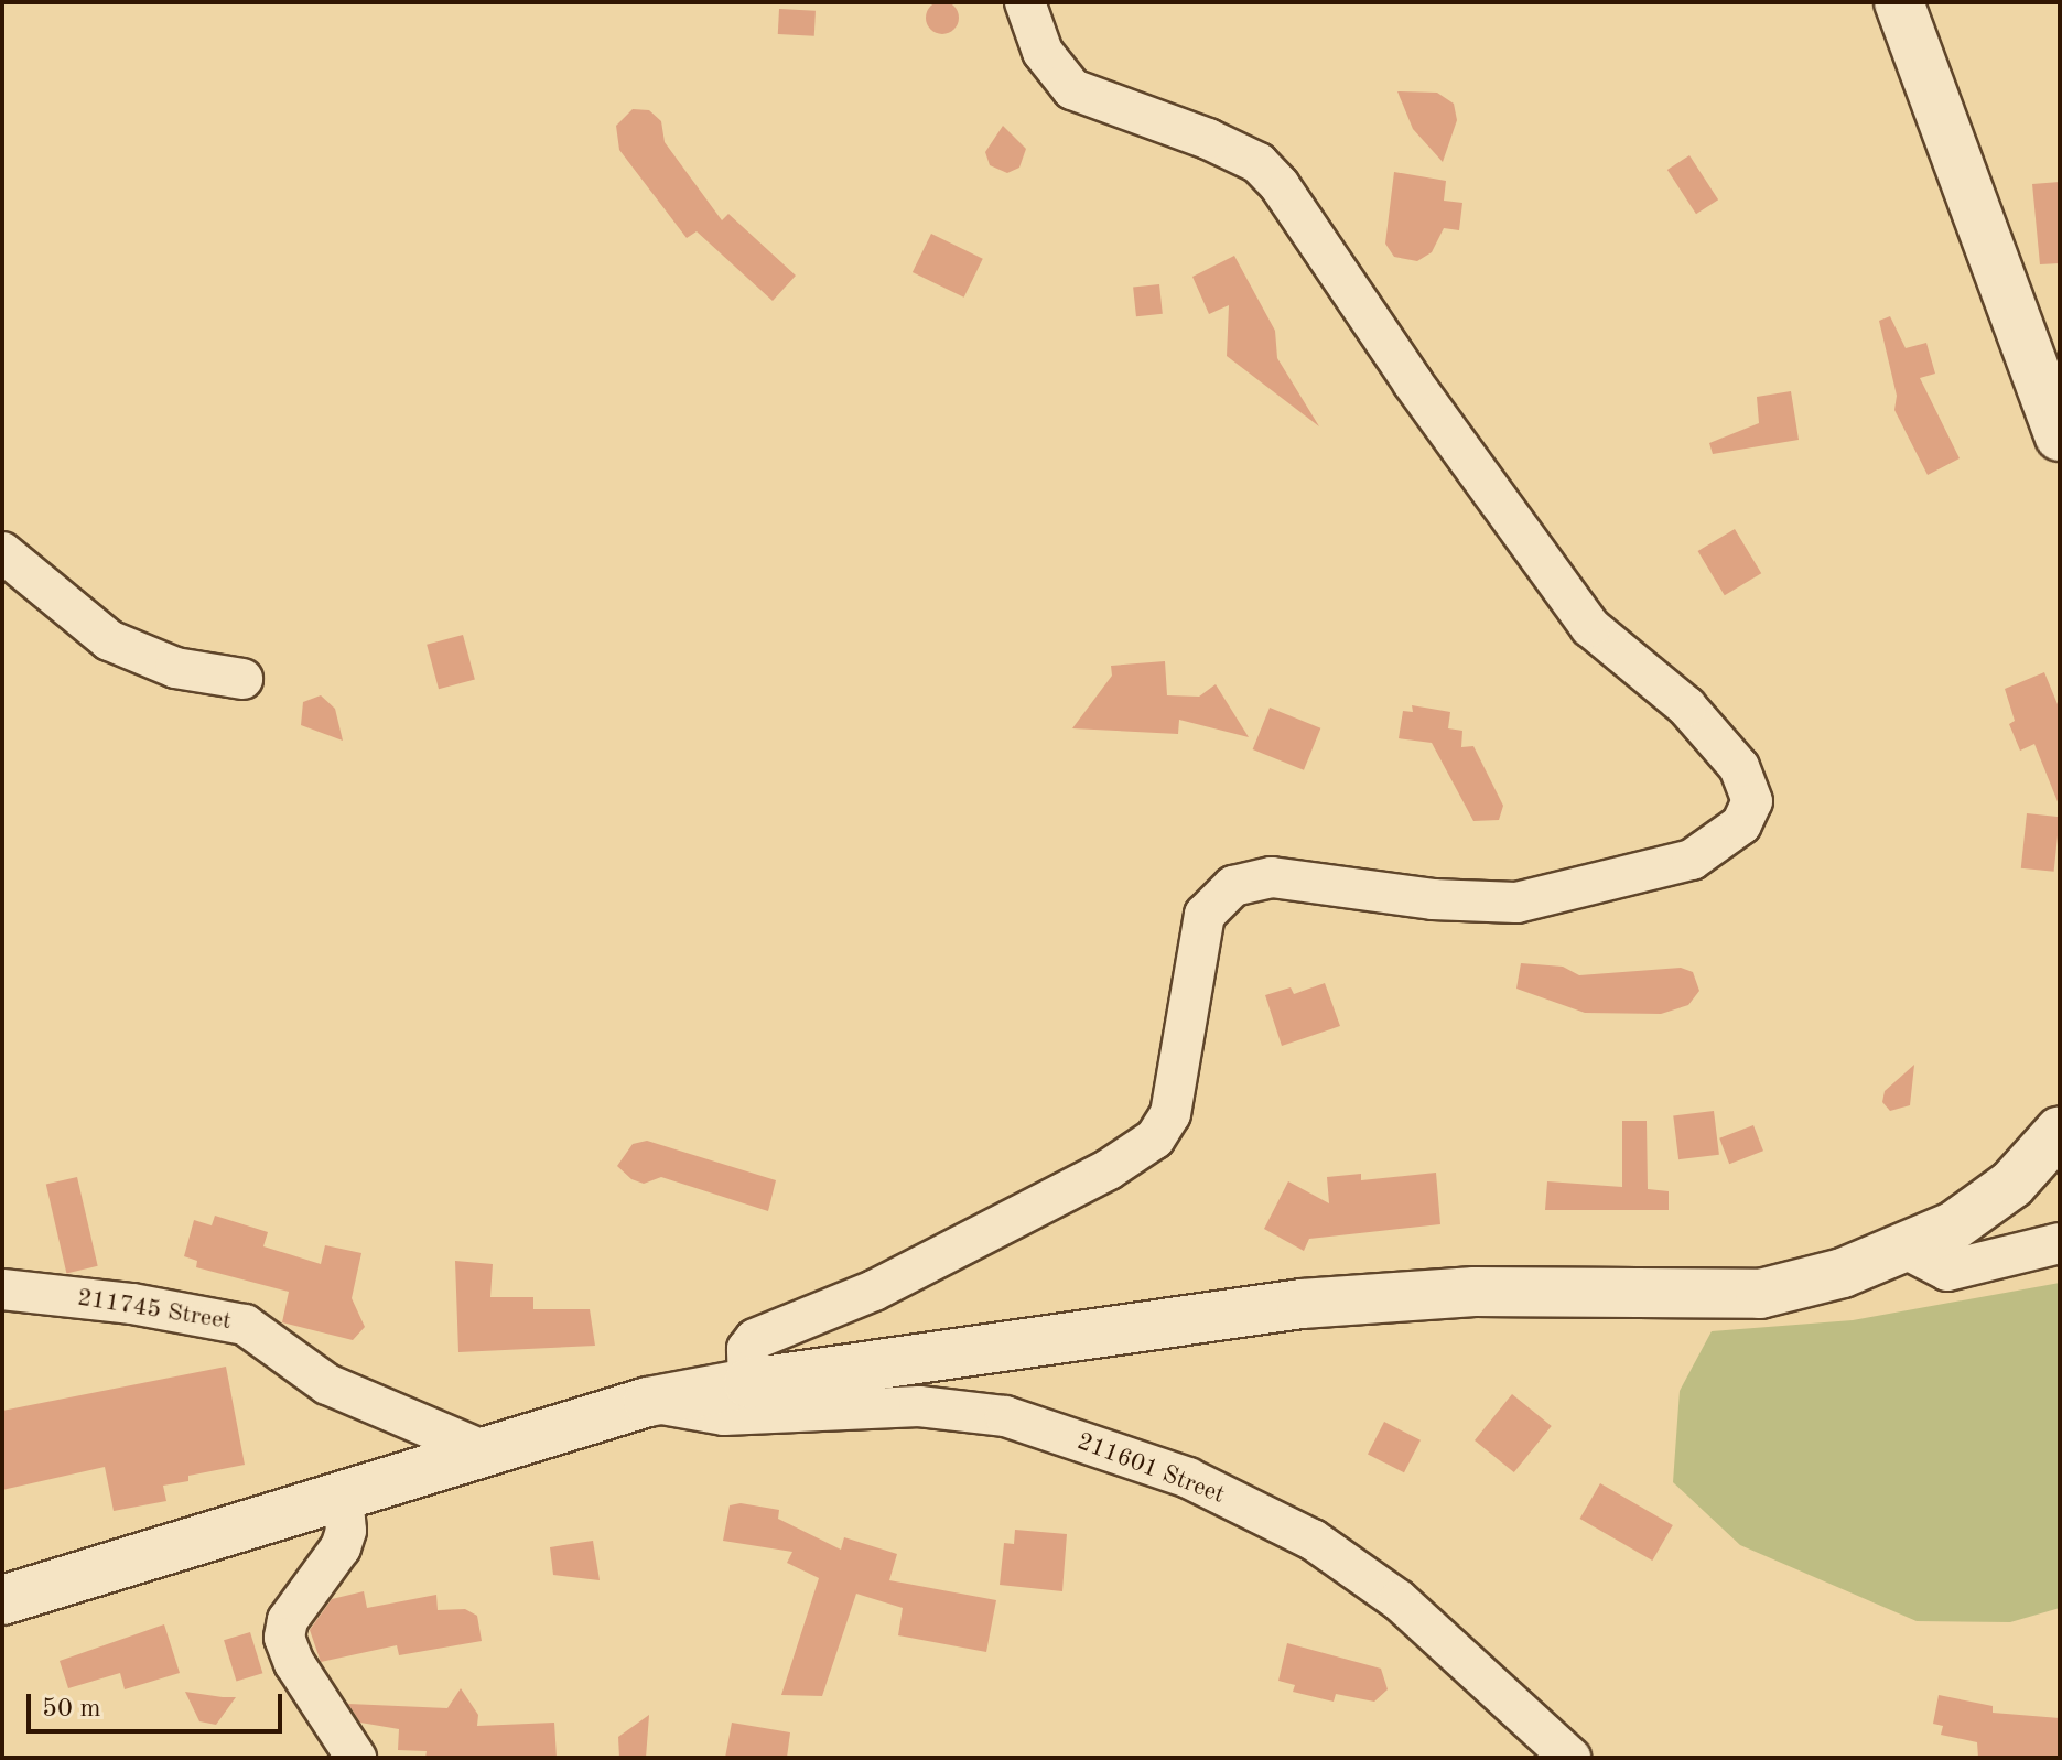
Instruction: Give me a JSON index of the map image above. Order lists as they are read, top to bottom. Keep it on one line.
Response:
{"streets":{"street":["211745 Street","211601 Street"]},"scale_bar":"50 m"}
